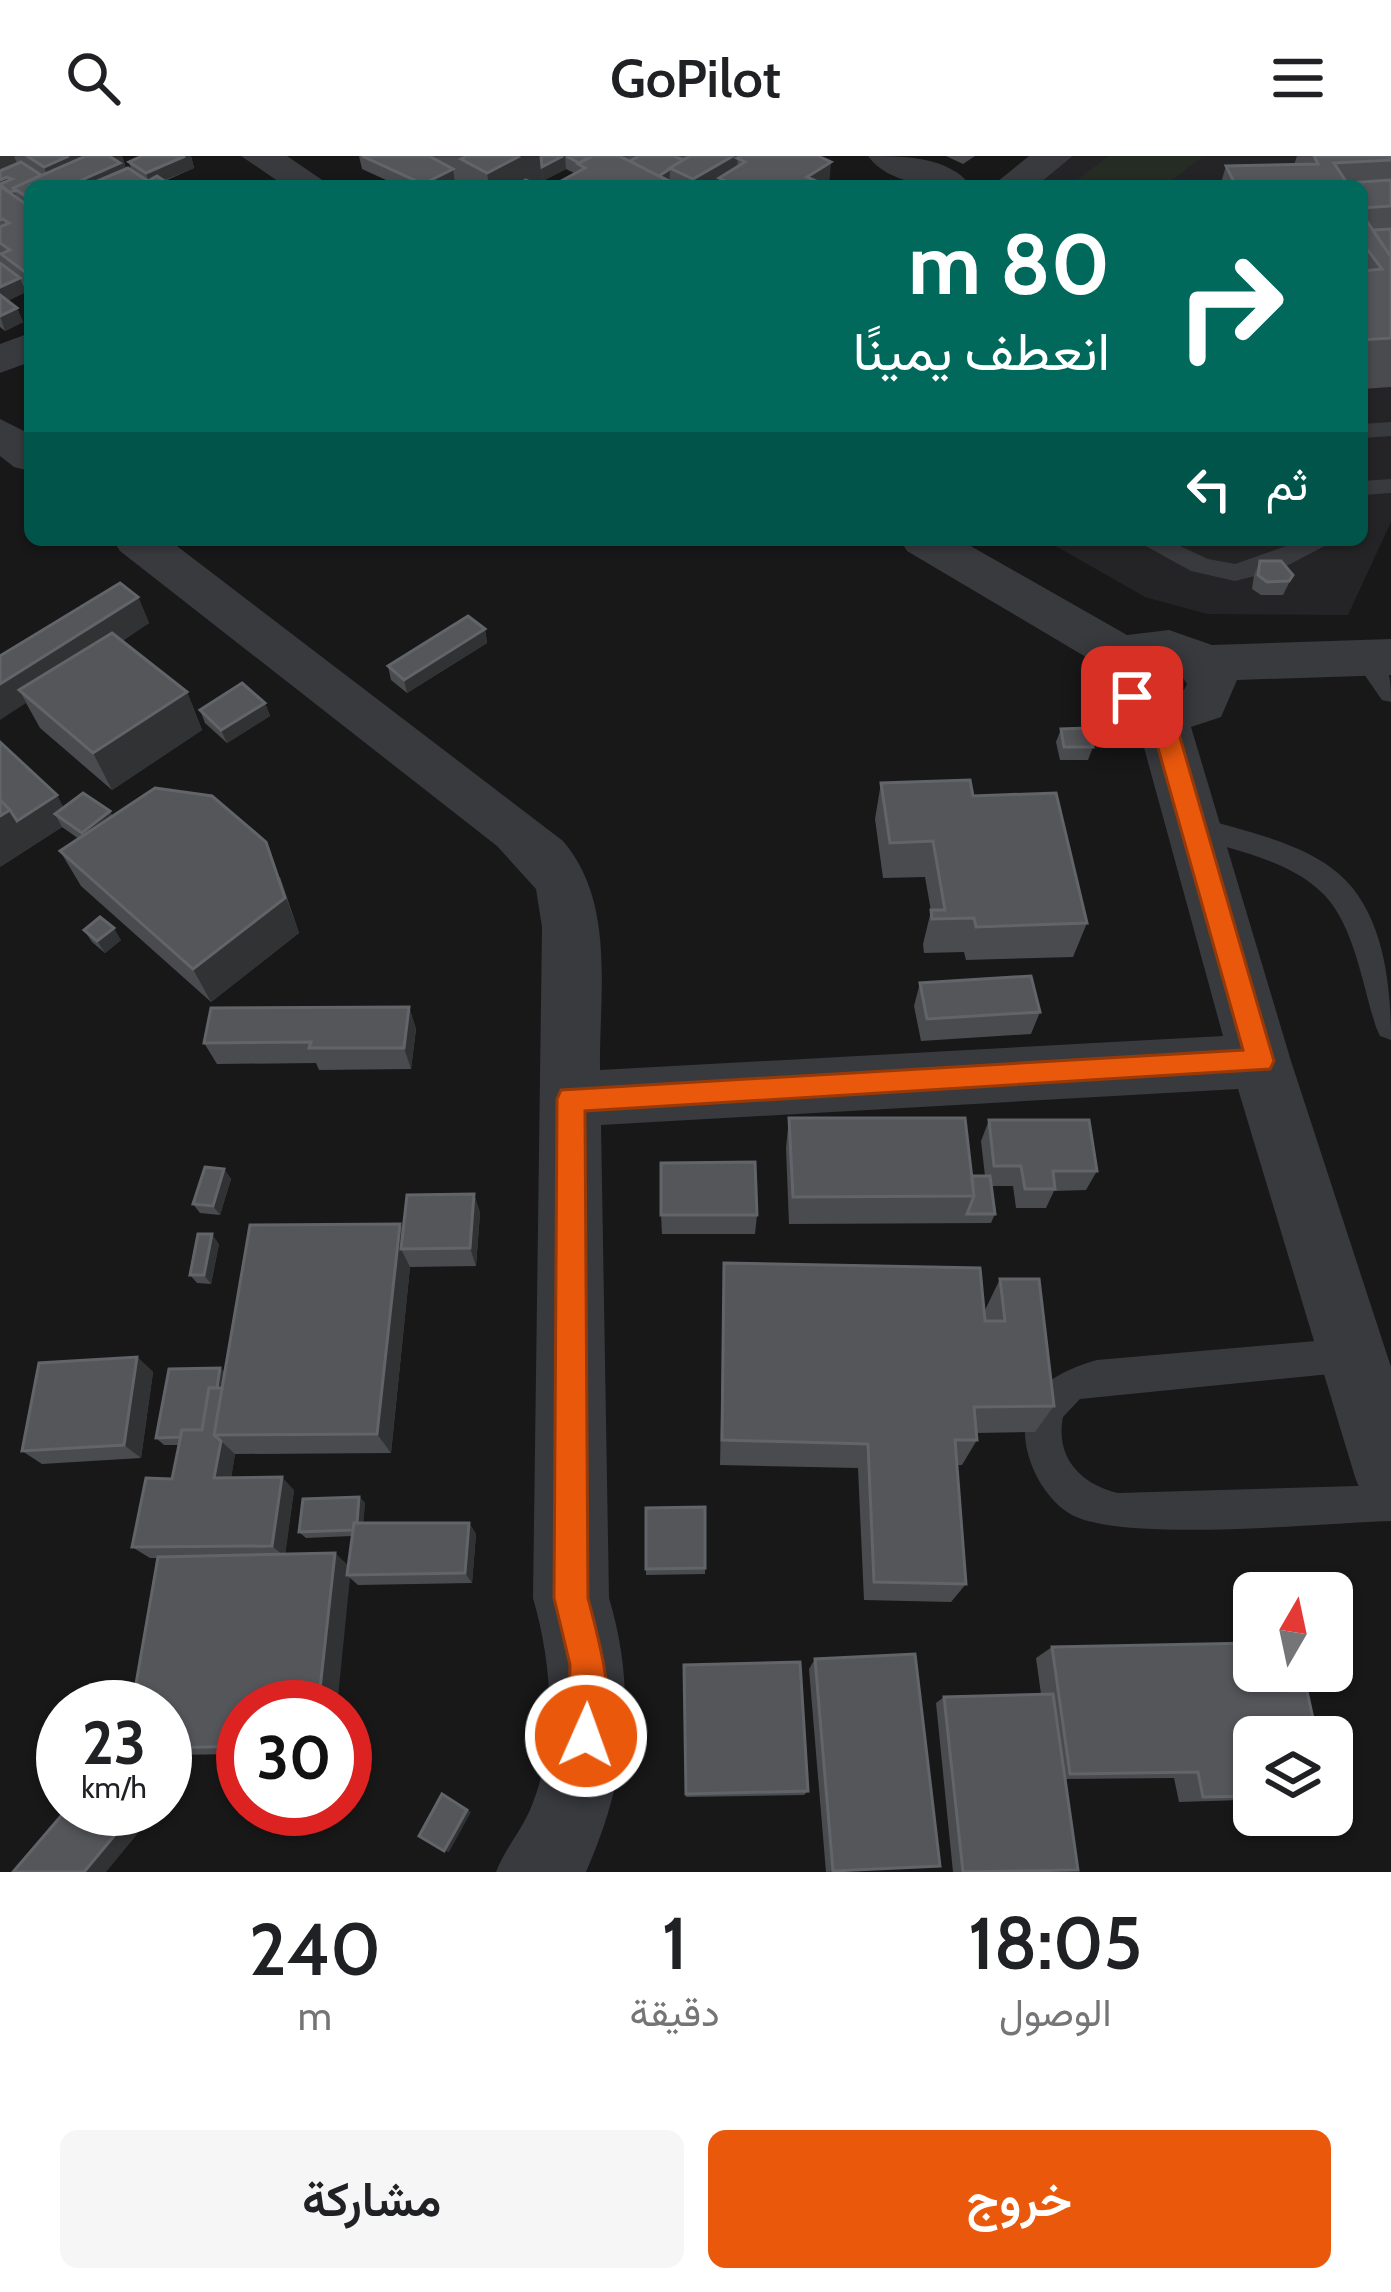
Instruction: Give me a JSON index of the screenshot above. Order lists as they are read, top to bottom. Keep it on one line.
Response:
{"north":"top","page":{"header":"GoPilot","turn":["80 m","انعطف يمينًا"],"then":"ثم","speed":"23 km/h","limit":"30","eta":["18:05","الوصول","1","دقيقة","240","m"],"buttons":["خروج","مشاركة"]}}
